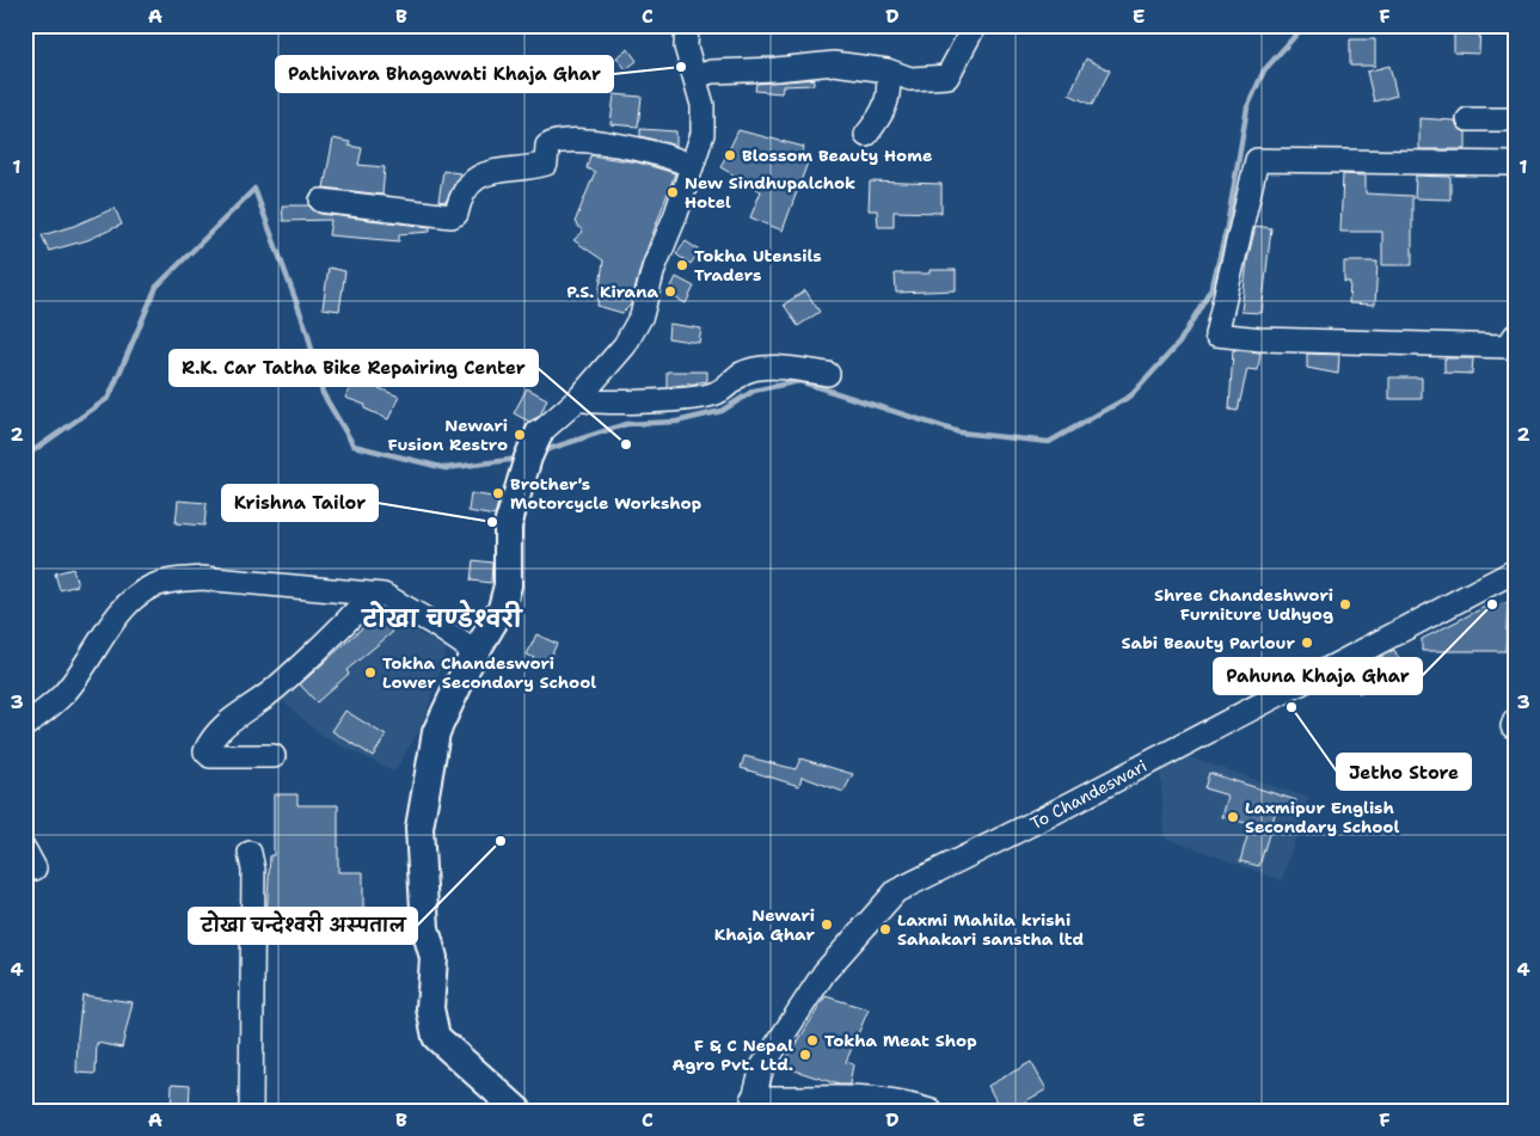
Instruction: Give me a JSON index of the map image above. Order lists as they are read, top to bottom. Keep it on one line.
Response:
{"streets":{"street":["To Chandeswari"]},"districts":["टोखा चण्डेश्वरी"],"places":["Pathivara Bhagawati Khaja Ghar","Blossom Beauty Home","New Sindhupalchok Hotel","Tokha Utensils Traders","P.S. Kirana","Newari Fusion Restro","R.K. Car Tatha Bike Repairing Center","Brother's Motorcycle Workshop","Krishna Tailor","Shree Chandeshwori Furniture Udhyog","Pahuna Khaja Ghar","Sabi Beauty Parlour","Tokha Chandeswori Lower Secondary School","Jetho Store","Laxmipur English Secondary School","टोखा चन्देश्वरी अस्पताल","Newari Khaja Ghar","Laxmi Mahila krishi Sahakari sanstha ltd","Tokha Meat Shop","F & C Nepal Agro Pvt. Ltd."],"grid":{"columns":["A","B","C","D","E","F"],"rows":["1","2","3","4"]}}
